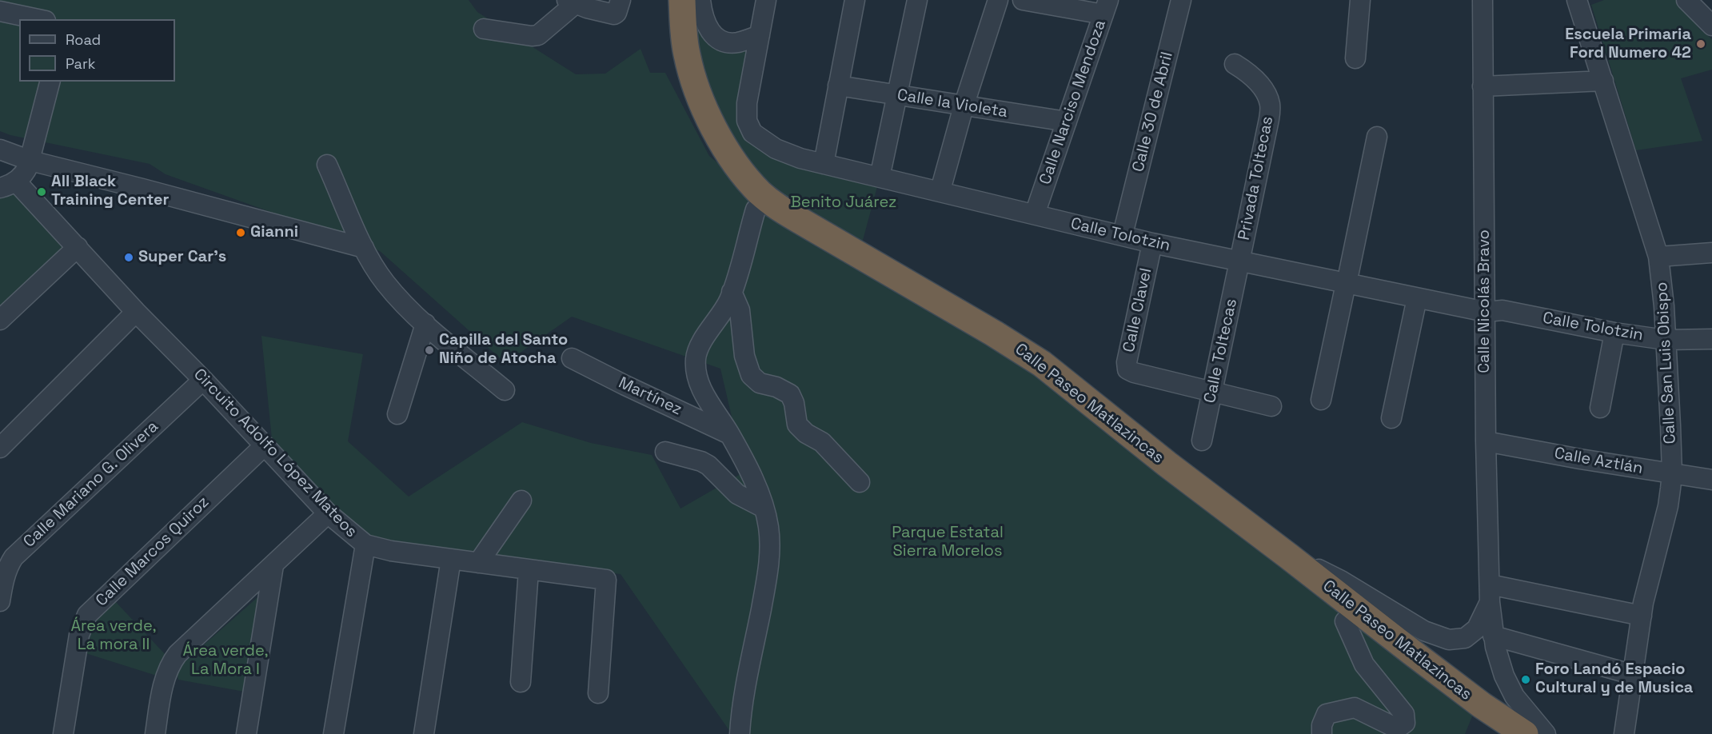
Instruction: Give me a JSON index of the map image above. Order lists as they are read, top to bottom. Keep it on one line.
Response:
{"streets":{"highway":["Calle Paseo Matlazincas"],"street":["Calle Narciso Mendoza","Calle la Violeta","Calle 30 de Abril","Privada Toltecas","Calle Tolotzin","Calle Nicolás Bravo","Calle Clavel","Calle Toltecas","Calle San Luis Obispo","Martínez","Circuito Adolfo López Mateos","Calle Aztlán","Calle Mariano G. Olivera","Calle Marcos Quiroz"]},"crossings":[["Calle Narciso Mendoza","Calle la Violeta"],["Calle Narciso Mendoza","Calle Tolotzin"],["Calle 30 de Abril","Calle Tolotzin"],["Privada Toltecas","Calle Tolotzin"],["Privada Toltecas","Calle Toltecas"],["Calle Tolotzin","Calle Nicolás Bravo"],["Calle Tolotzin","Calle Clavel"],["Calle Tolotzin","Calle Toltecas"],["Calle Tolotzin","Calle San Luis Obispo"],["Calle Nicolás Bravo","Calle Paseo Matlazincas"],["Calle Nicolás Bravo","Calle Aztlán"],["Calle Clavel","Calle Toltecas"],["Calle San Luis Obispo","Calle Aztlán"],["Circuito Adolfo López Mateos","Calle Mariano G. Olivera"],["Circuito Adolfo López Mateos","Calle Marcos Quiroz"]],"parks":["Benito Juárez","Parque Estatal Sierra Morelos","Área verde, La mora II","Área verde, La Mora I"],"places":["Escuela Primaria Ford Numero 42","All Black Training Center","Gianni","Super Car's","Capilla del Santo Niño de Atocha","Foro Landó Espacio Cultural y de Musica"],"legend":["Road","Park"]}
